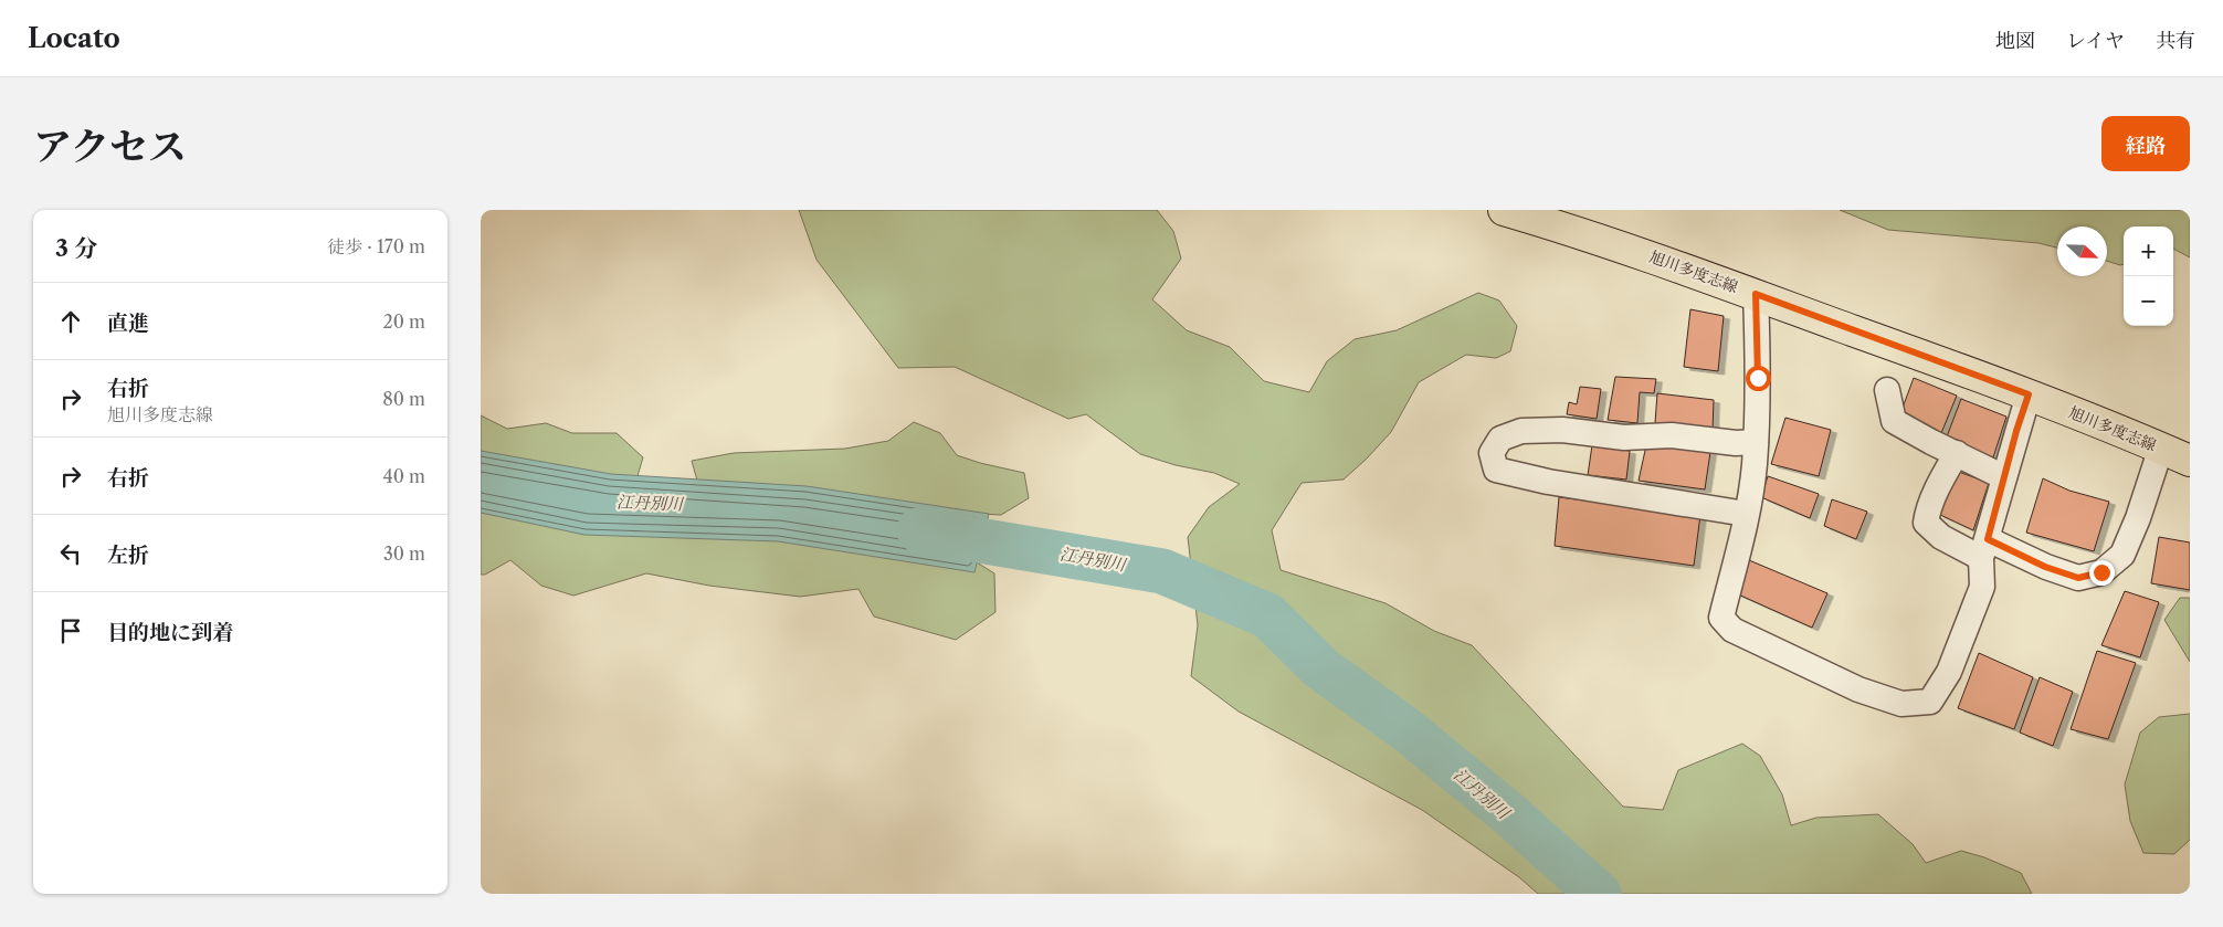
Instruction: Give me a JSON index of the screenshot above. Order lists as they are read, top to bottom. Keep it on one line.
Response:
{"streets":{"main road":["旭川多度志線"]},"water":["江丹別川"],"north":"bottom right","page":{"header":"Locato","nav":["地図","レイヤ","共有"],"title":"アクセス","buttons":"経路","heading":["3 分","徒歩 · 170 m"],"map_buttons":["+","−"],"list":[["直進","20 m"],["右折","旭川多度志線","80 m"],["右折","40 m"],["左折","30 m"],"目的地に到着"]}}
